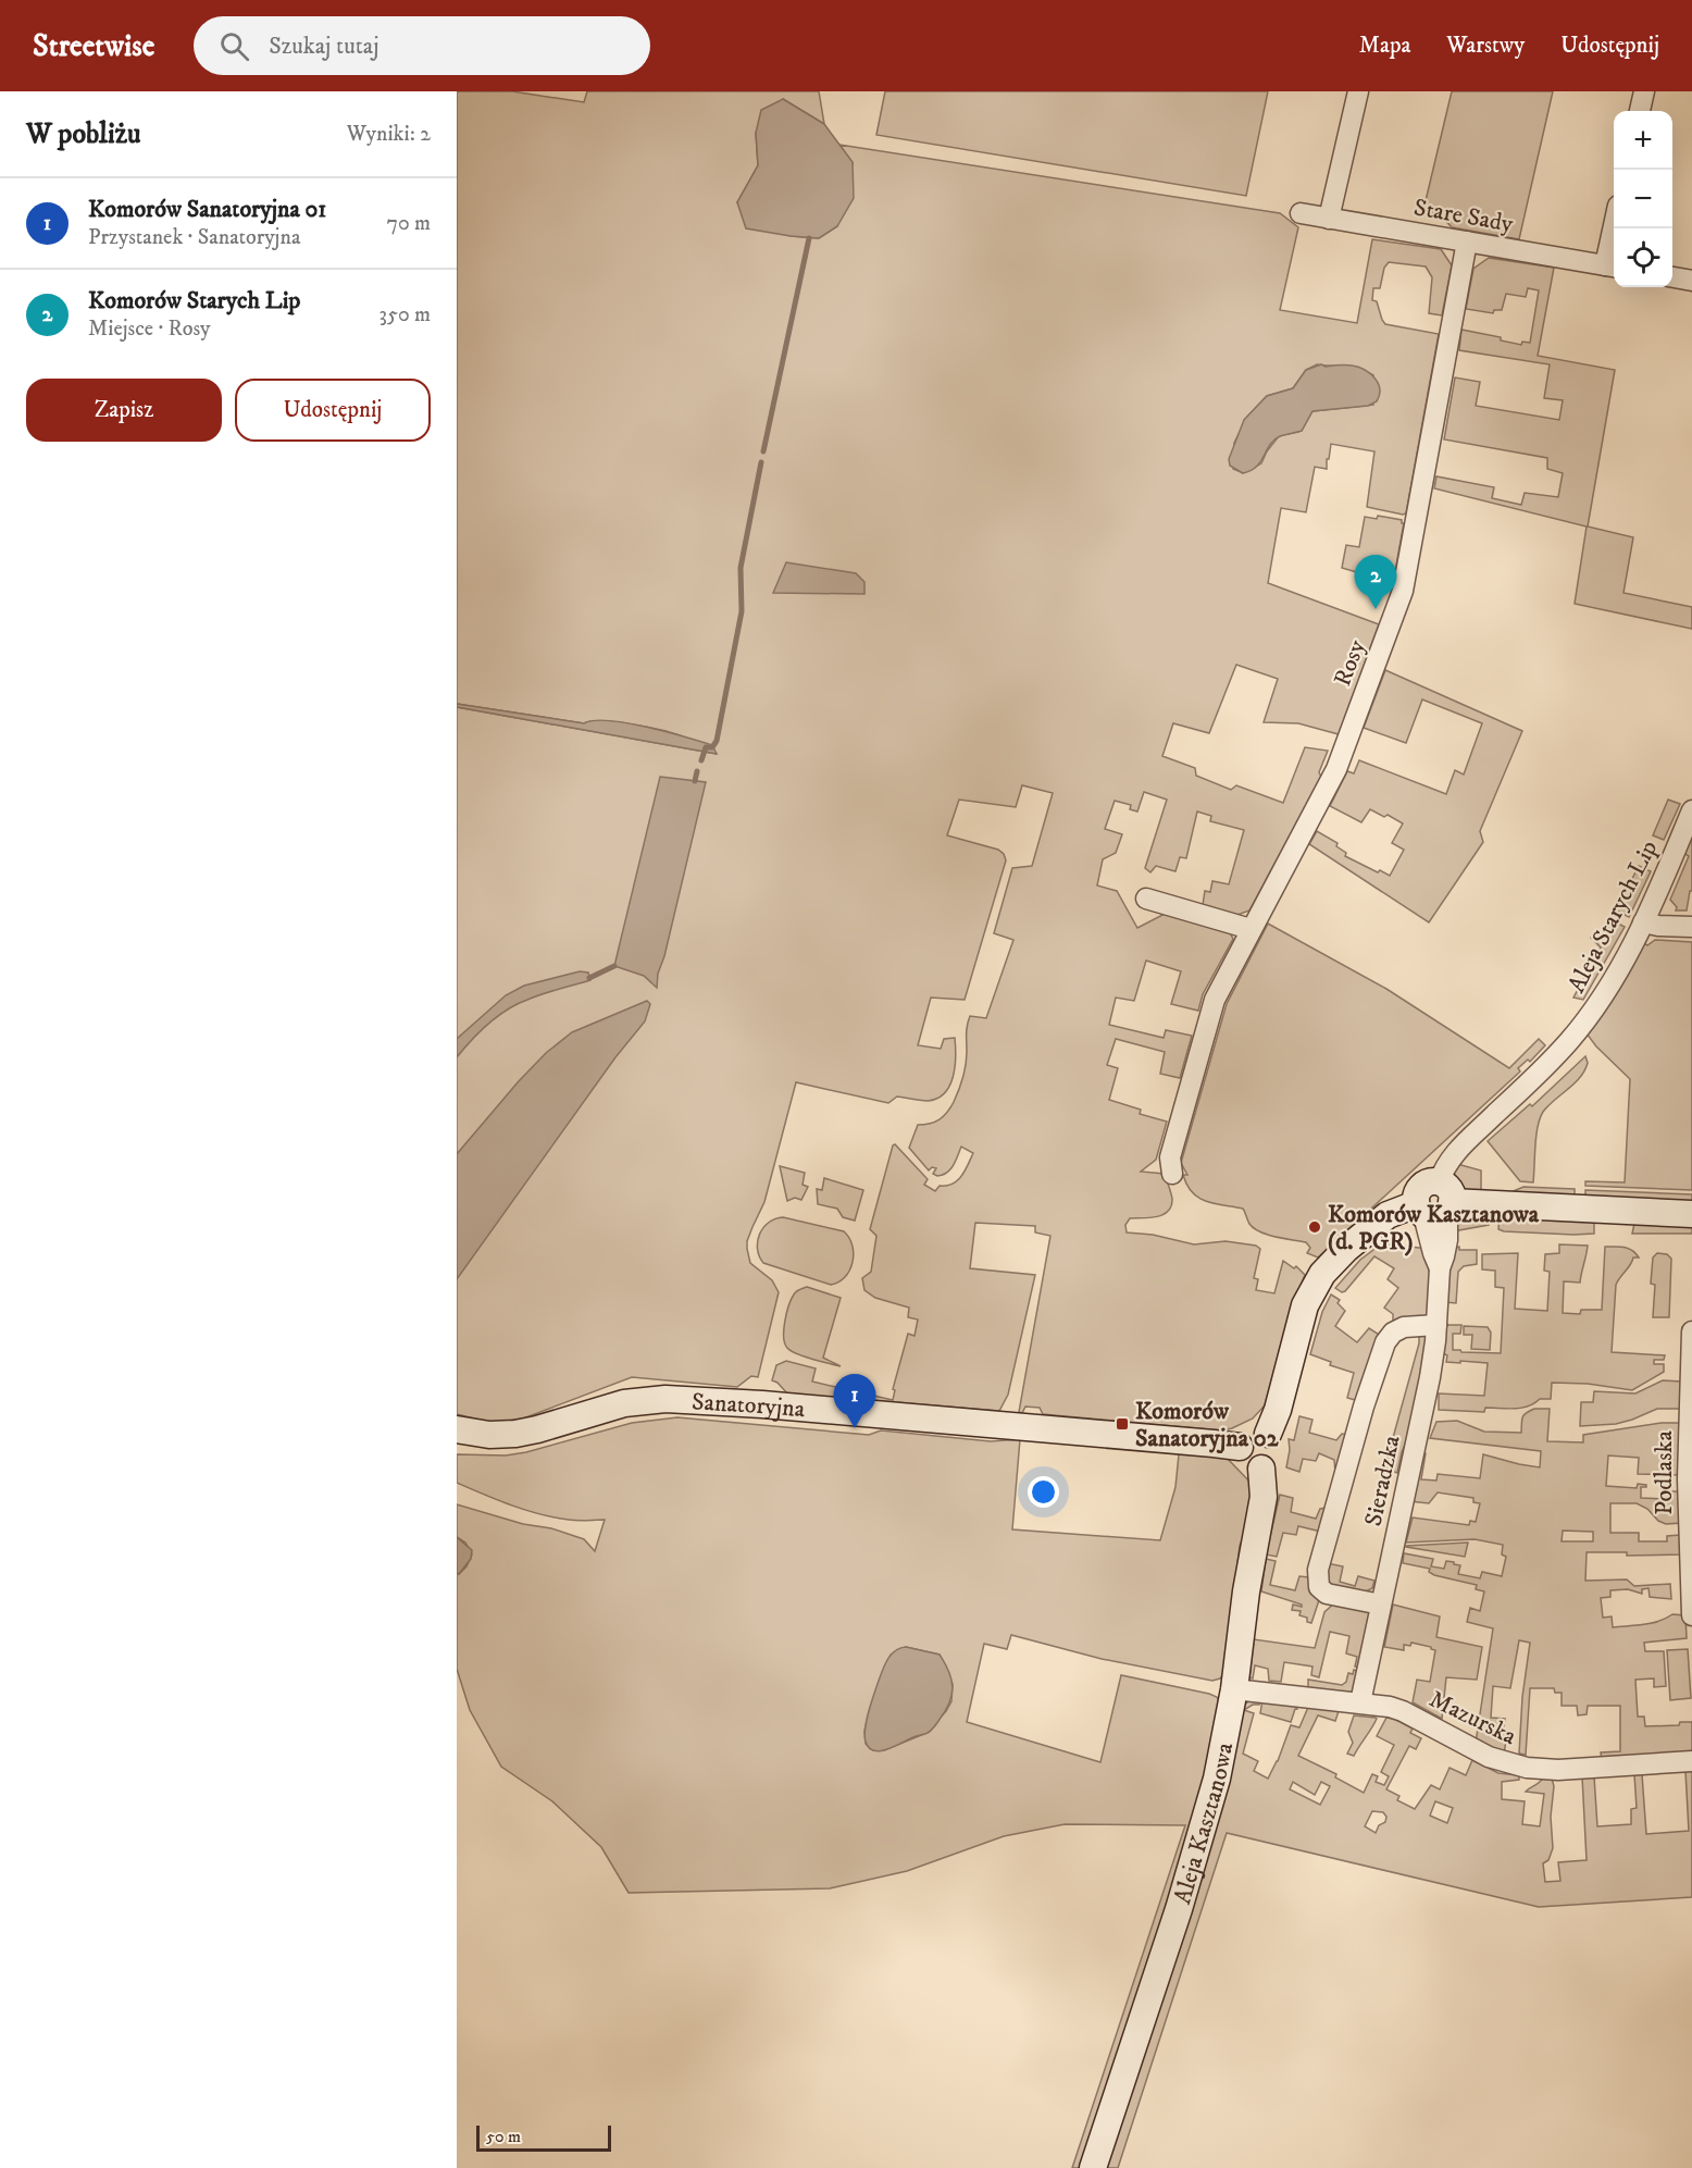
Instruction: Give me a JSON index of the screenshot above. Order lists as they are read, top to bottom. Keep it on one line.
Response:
{"streets":{"street":["Stare Sady","Rosy","Aleja Starych Lip","Sanatoryjna","Podlaska","Sieradzka","Mazurska","Aleja Kasztanowa"]},"crossings":[["Stare Sady","Rosy"],["Aleja Starych Lip","Sieradzka"],["Sanatoryjna","Aleja Kasztanowa"],["Sieradzka","Mazurska"],["Mazurska","Aleja Kasztanowa"]],"places":{"other":["Komorów Kasztanowa (d. PGR)"],"transit":["Komorów Sanatoryjna 02"]},"scale_bar":"50 m","page":{"header":"Streetwise","search":"Szukaj tutaj","nav":["Mapa","Warstwy","Udostępnij"],"heading":["W pobliżu","Wyniki: 2"],"map_buttons":["+","−"],"list":[{"mark":"1","name":"Komorów Sanatoryjna 01","note":"Przystanek · Sanatoryjna","value":"70 m"},{"mark":"2","name":"Komorów Starych Lip","note":"Miejsce · Rosy","value":"350 m"}],"buttons":["Zapisz","Udostępnij"],"pins":["2","1"],"scale":"50 m"}}
